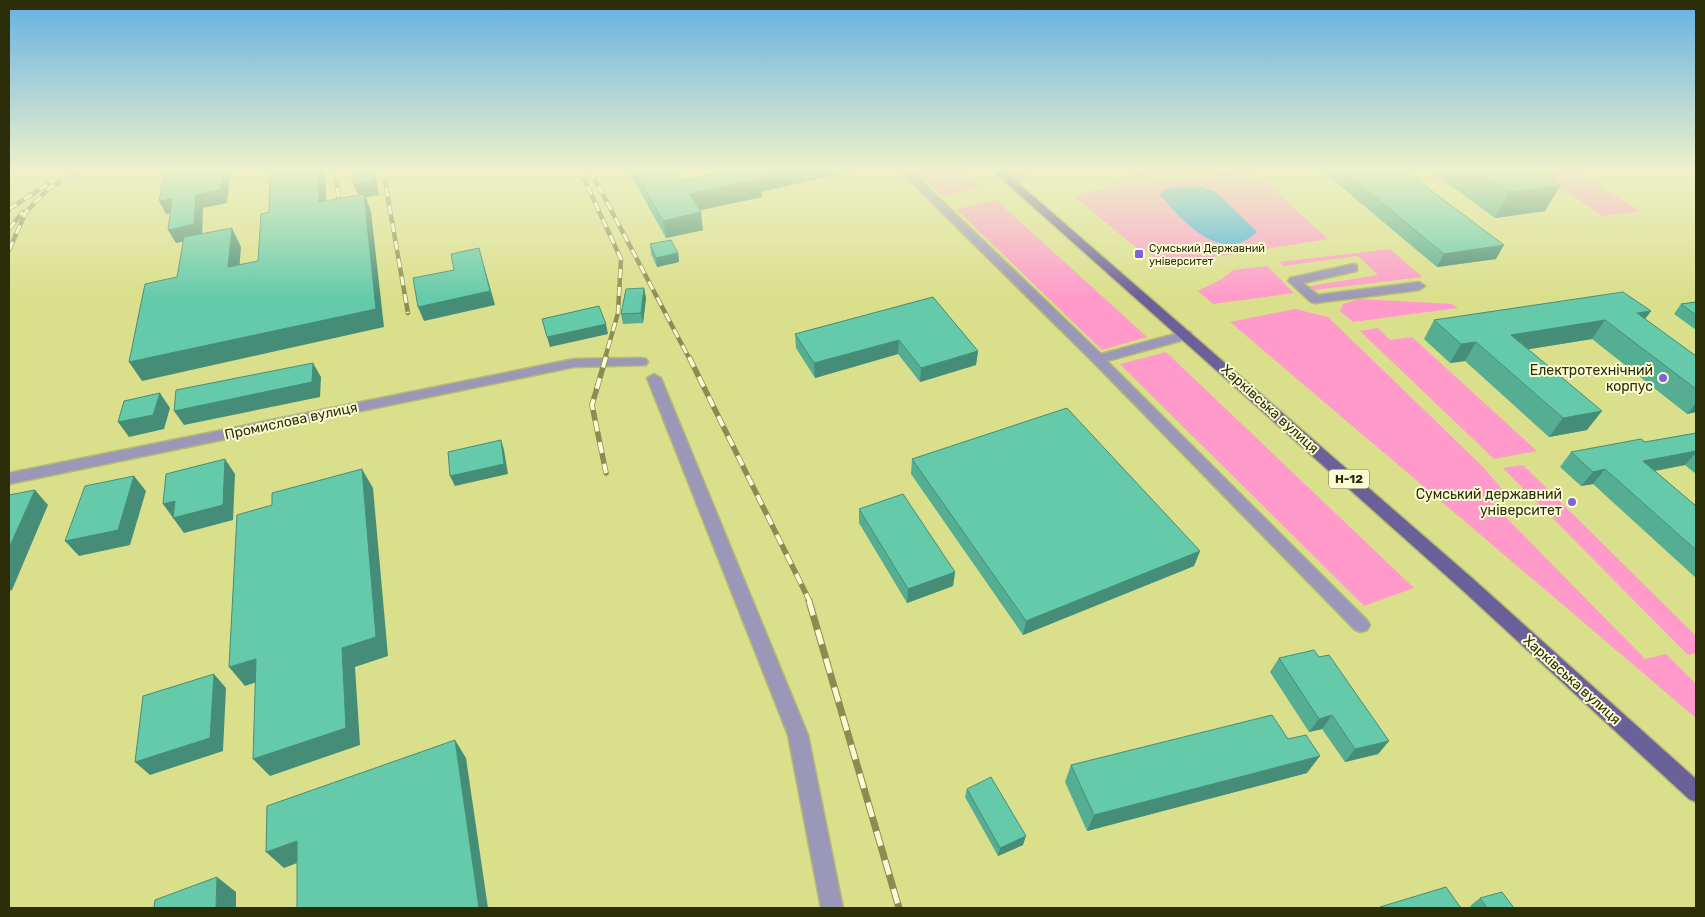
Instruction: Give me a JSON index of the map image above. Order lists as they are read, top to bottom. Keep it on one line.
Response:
{"streets":{"main road":["Харківська вулиця","Н-12"],"street":["Промислова вулиця"]},"places":{"transit":["Сумський Державний університет"],"other":["Електротехнічний корпус","Сумський державний університет"]}}
